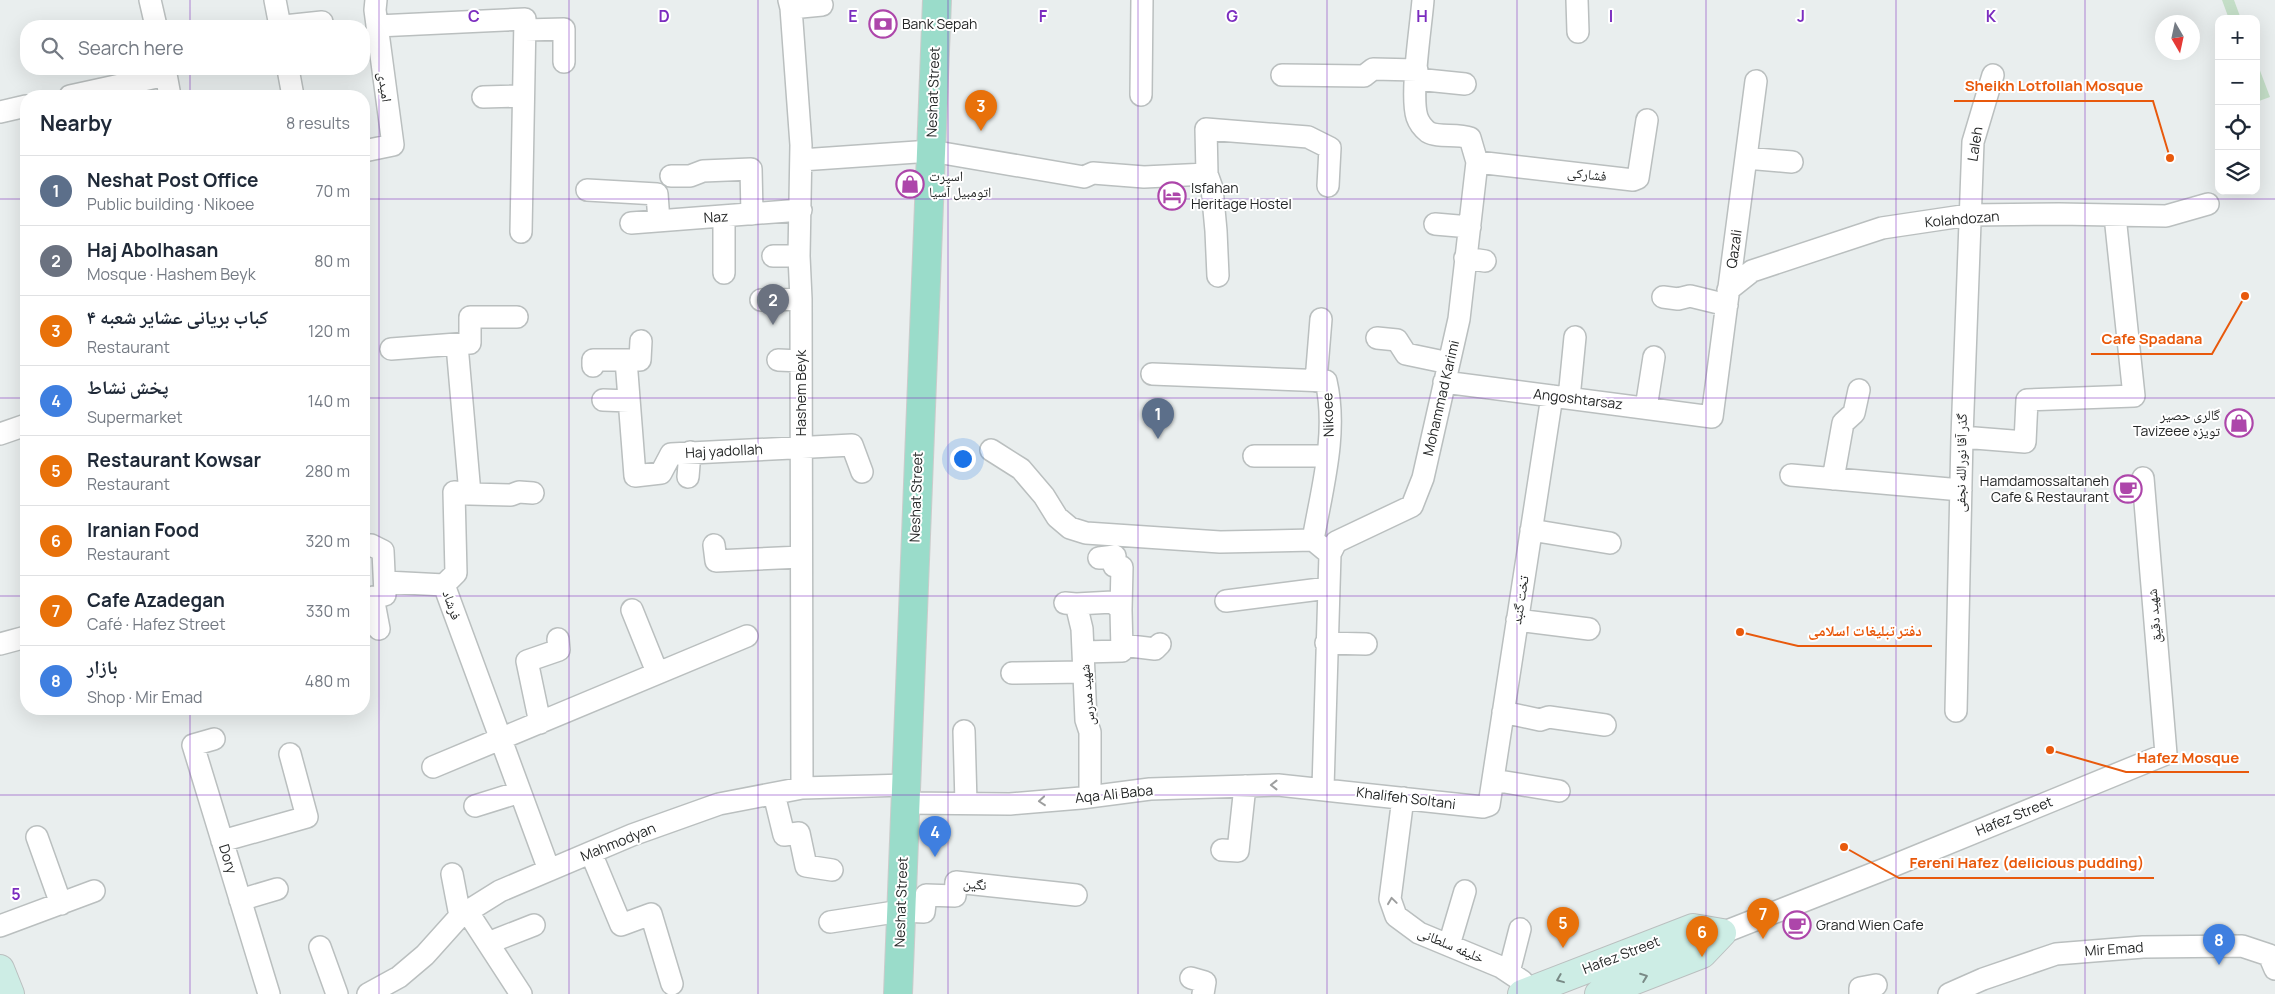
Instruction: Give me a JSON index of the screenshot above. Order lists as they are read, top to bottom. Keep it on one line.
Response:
{"streets":{"main road":["Neshat Street"],"street":["امیدی","Laleh","فشارکی","Naz","Kolahdozan","Qazali","Hashem Beyk","Mohammad Karimi","Angoshtarsaz","Nikoee","Haj yadollah","گذر آقا نورالله نجفی","تخت گنبد","فرشاد","شهید دقیق","شهید مدرس","Aqa Ali Baba","Khalifeh Soltani","Hafez Street","Mahmodyan","Dory","نگین","خلیفه سلطانی","Mir Emad"]},"crossings":[["Neshat Street","Aqa Ali Baba"],["Neshat Street","Mahmodyan"],["Neshat Street","نگین"],["Laleh","Kolahdozan"],["Laleh","گذر آقا نورالله نجفی"],["فشارکی","Mohammad Karimi"],["Naz","Hashem Beyk"],["Kolahdozan","Qazali"],["Kolahdozan","گذر آقا نورالله نجفی"],["Qazali","Angoshtarsaz"],["Hashem Beyk","Haj yadollah"],["Hashem Beyk","Mahmodyan"],["Mohammad Karimi","Angoshtarsaz"],["Angoshtarsaz","تخت گنبد"],["تخت گنبد","Khalifeh Soltani"],["فرشاد","Mahmodyan"],["شهید دقیق","Hafez Street"],["شهید مدرس","Aqa Ali Baba"],["Aqa Ali Baba","Khalifeh Soltani"],["Aqa Ali Baba","Mahmodyan"],["Khalifeh Soltani","خلیفه سلطانی"],["Hafez Street","خلیفه سلطانی"]],"one_way":["خلیفه سلطانی"],"places":{"bank":["Bank Sepah"],"other":["Sheikh Lotfollah Mosque","Cafe Spadana","دفتر تبلیغات اسلامی","Hafez Mosque","Fereni Hafez (delicious pudding)"],"shop":["اسپرت اتومبیل آسیا","گالری حصیر Tavizeee تویزه"],"hotel":["Isfahan Heritage Hostel"],"cafe":["Hamdamossaltaneh Cafe & Restaurant","Grand Wien Cafe"]},"north":"bottom","page":{"map_buttons":["+","−"],"search":"Search here","pins":["3","2","1","4","7","5","6","8"],"heading":["Nearby","8 results"],"list":[{"mark":"1","name":"Neshat Post Office","note":"Public building · Nikoee","value":"70 m"},{"mark":"2","name":"Haj Abolhasan","note":"Mosque · Hashem Beyk","value":"80 m"},{"mark":"3","name":"کباب بریانی عشایر شعبه ۴","note":"Restaurant","value":"120 m"},{"mark":"4","name":"پخش نشاط","note":"Supermarket","value":"140 m"},{"mark":"5","name":"Restaurant Kowsar","note":"Restaurant","value":"280 m"},{"mark":"6","name":"Iranian Food","note":"Restaurant","value":"320 m"},{"mark":"7","name":"Cafe Azadegan","note":"Café · Hafez Street","value":"330 m"},{"mark":"8","name":"بازار","note":"Shop · Mir Emad","value":"480 m"}]},"grid":{"columns":["C","D","E","F","G","H","I","J","K"],"rows":["5"]}}
